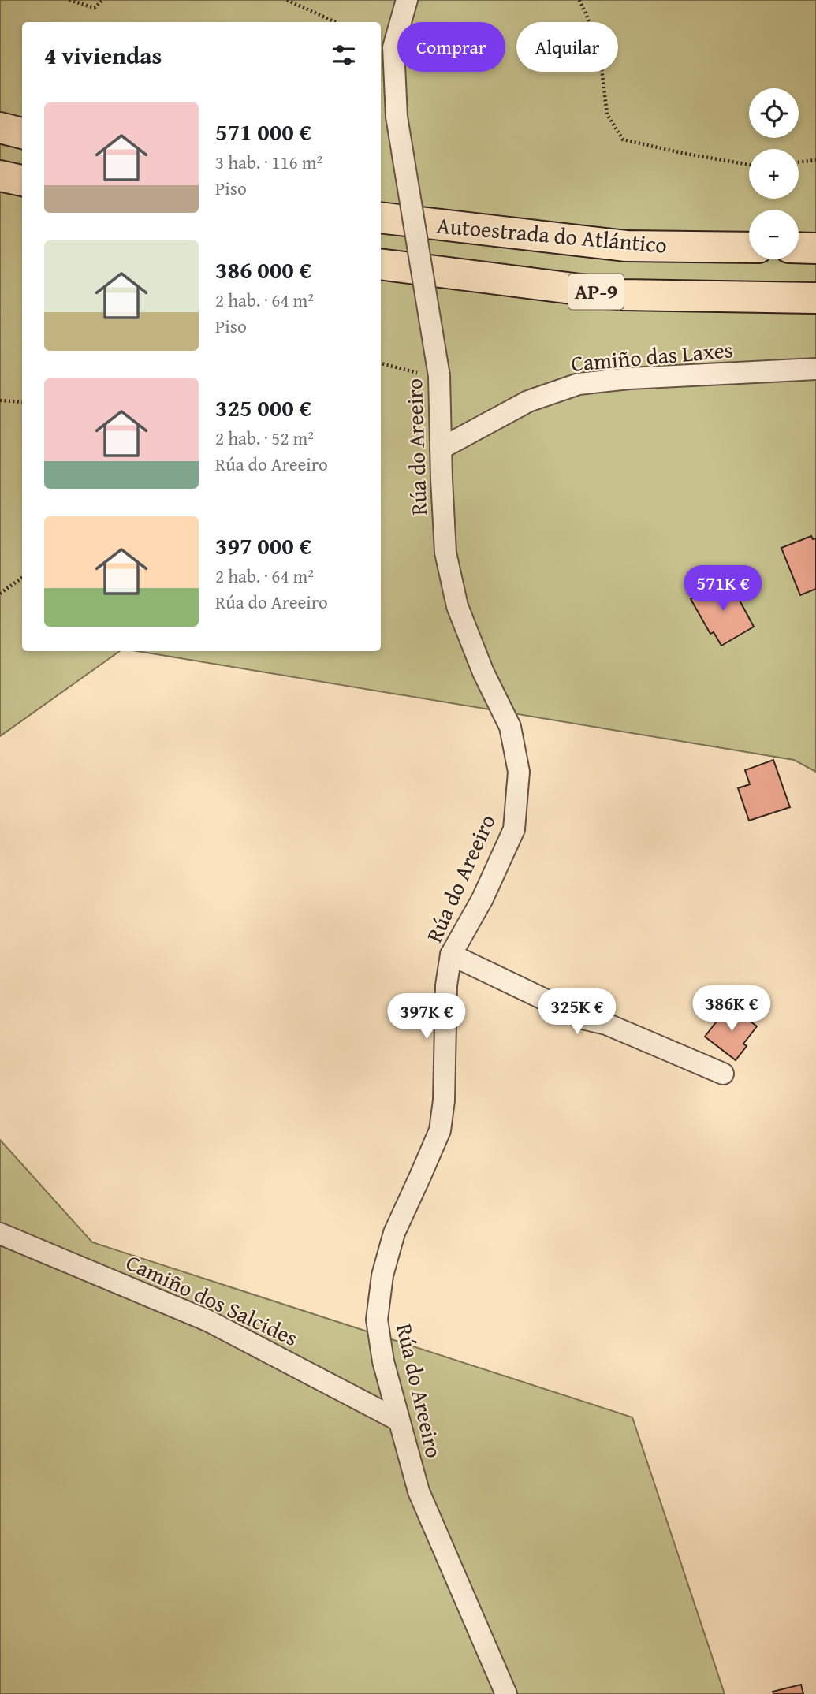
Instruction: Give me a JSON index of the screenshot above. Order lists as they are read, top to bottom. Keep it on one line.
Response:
{"streets":{"highway":["Autoestrada do Atlántico","AP-9"],"street":["Camiño das Laxes","Rúa do Areeiro","Camiño dos Salcides"]},"crossings":[["Camiño das Laxes","Rúa do Areeiro"],["Rúa do Areeiro","Camiño dos Salcides"]],"page":{"chip":["Comprar","Alquilar"],"heading":"4 viviendas","map_buttons":["+","−"],"list":[{"name":"571 000 €","note":"3 hab. · 116 m² · Piso"},{"name":"386 000 €","note":"2 hab. · 64 m² · Piso"},{"name":"325 000 €","note":"2 hab. · 52 m² · Rúa do Areeiro"},{"name":"397 000 €","note":"2 hab. · 64 m² · Rúa do Areeiro"}],"price":["571K €","386K €","325K €","397K €"]}}
